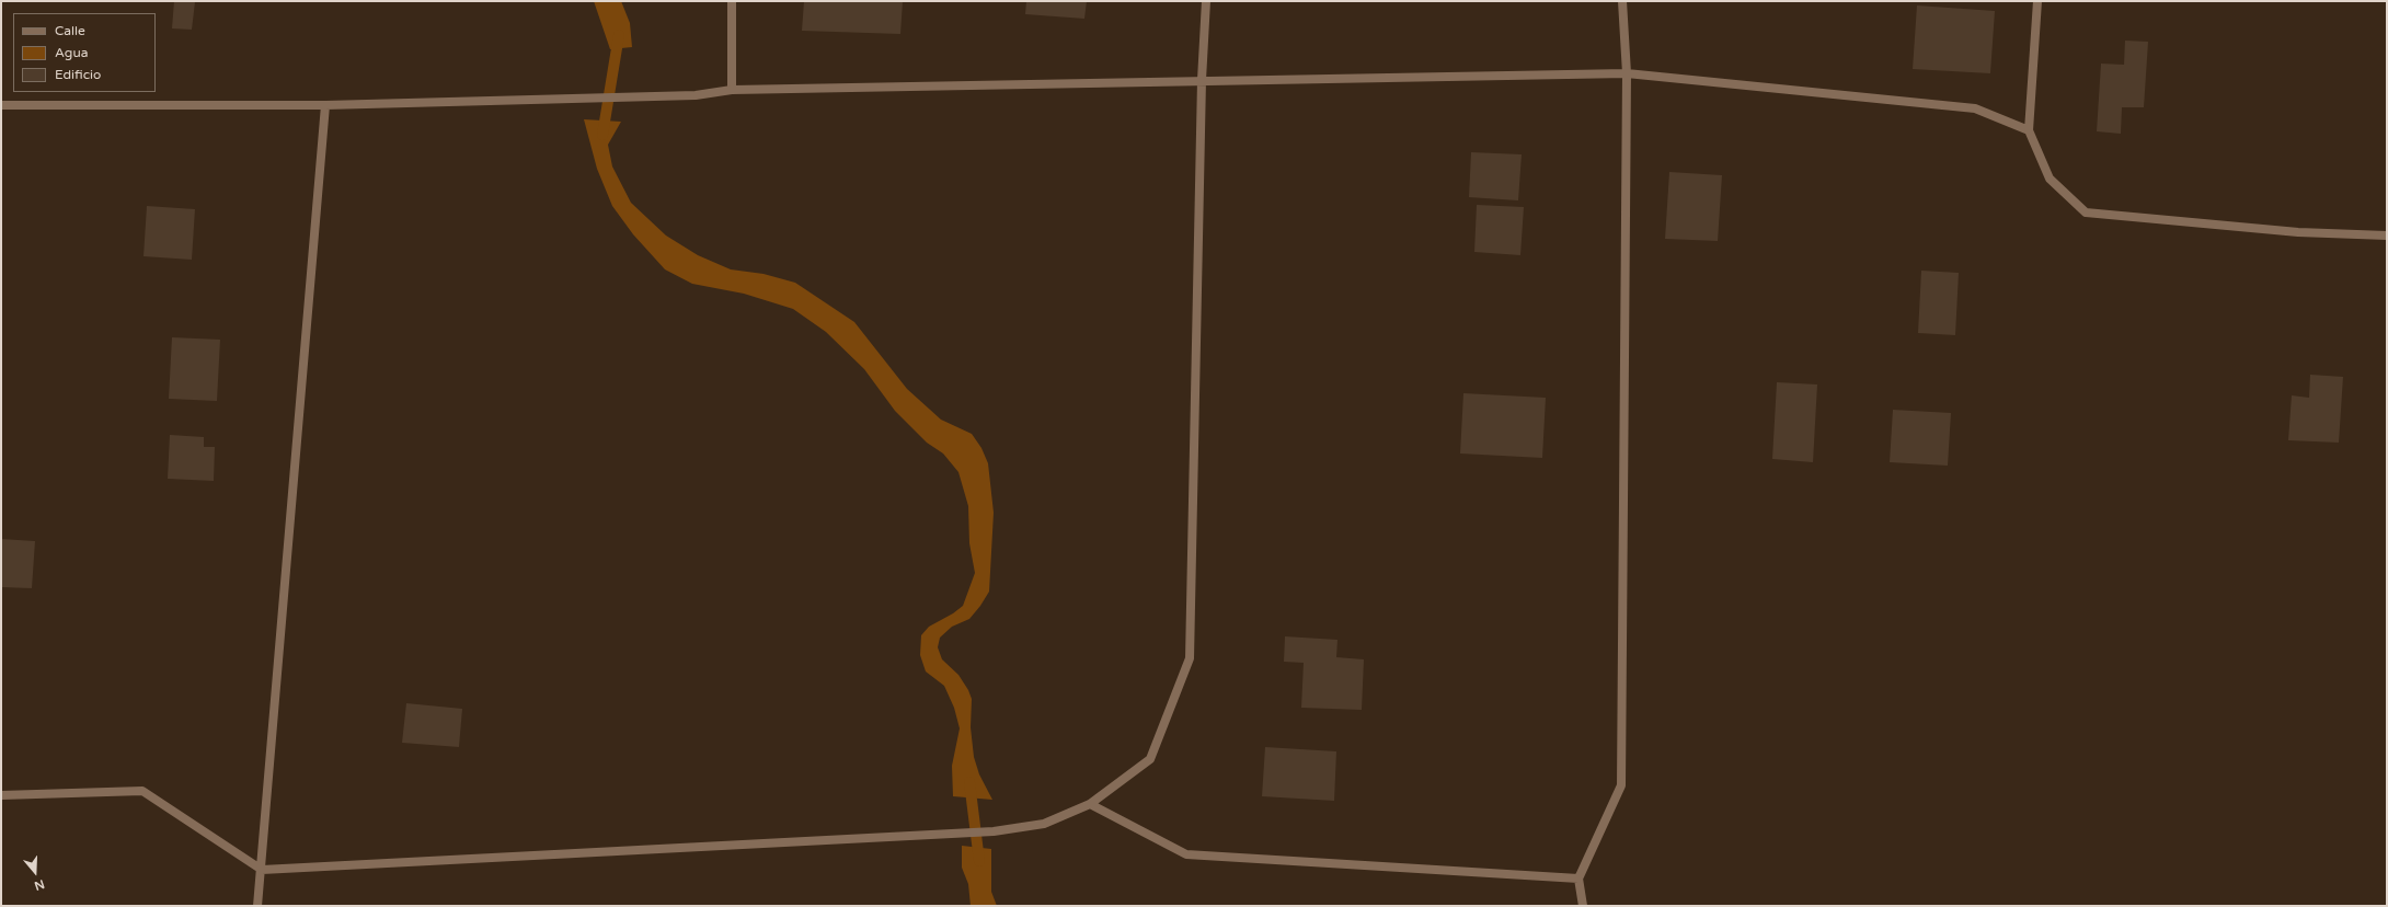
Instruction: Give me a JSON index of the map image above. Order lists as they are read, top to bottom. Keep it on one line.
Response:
{"legend":["Calle","Agua","Edificio"],"north":"bottom"}
